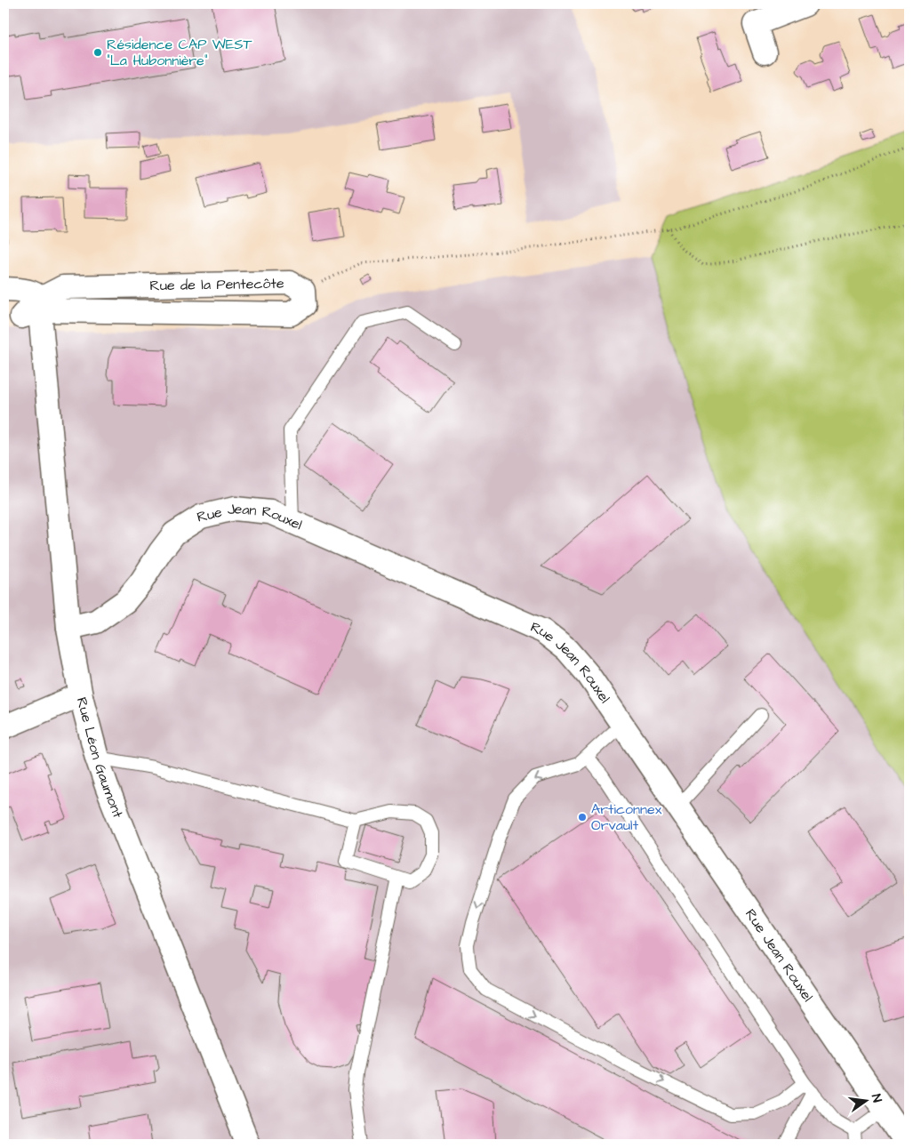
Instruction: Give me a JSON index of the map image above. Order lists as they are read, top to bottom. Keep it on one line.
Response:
{"streets":{"street":["Rue de la Pentecôte","Rue Jean Rouxel","Rue Léon Gaumont"]},"crossings":[["Rue de la Pentecôte","Rue Léon Gaumont"],["Rue Jean Rouxel","Rue Léon Gaumont"]],"places":["Résidence CAP WEST \"La Hubonnière\"","Articonnex Orvault"],"north":"right"}
